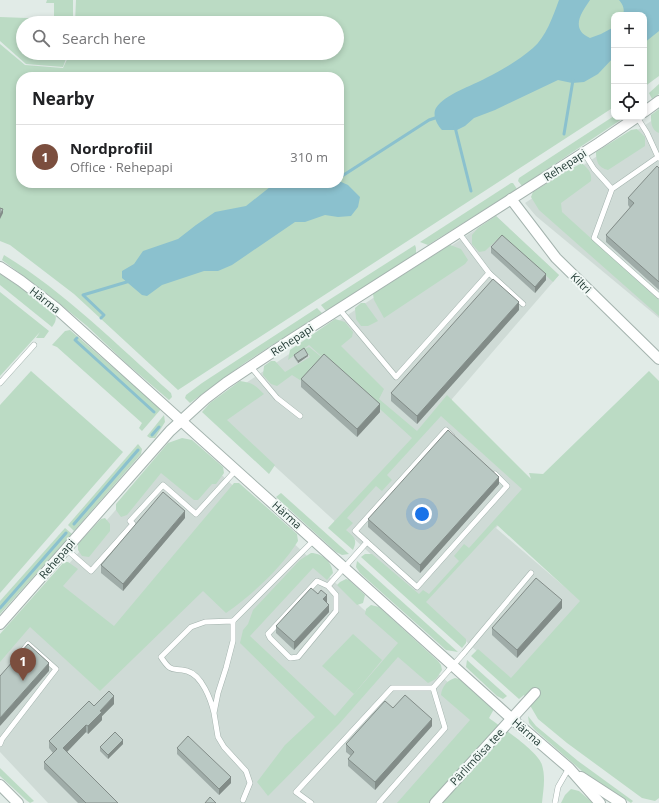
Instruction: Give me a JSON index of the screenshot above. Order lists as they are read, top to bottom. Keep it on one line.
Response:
{"streets":{"street":["Rehepapi","Kiltri","Härma","Pärlimõisa tee"]},"crossings":[["Rehepapi","Kiltri"],["Rehepapi","Härma"],["Härma","Pärlimõisa tee"]],"page":{"map_buttons":["+","−"],"search":"Search here","heading":"Nearby","list":[{"mark":"1","name":"Nordprofiil","note":"Office · Rehepapi","value":"310 m"}],"pins":"1"}}
